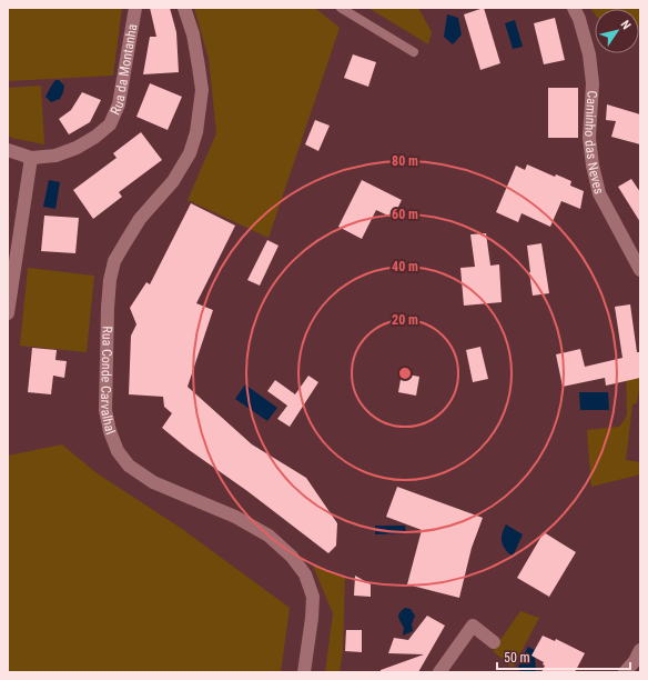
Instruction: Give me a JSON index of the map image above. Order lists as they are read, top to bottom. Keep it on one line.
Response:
{"streets":{"main road":["Rua da Montanha","Caminho das Neves","Rua Conde Carvalhal"]},"scale_bar":"50 m","north":"top right","rings":["80 m","60 m","40 m","20 m"]}
